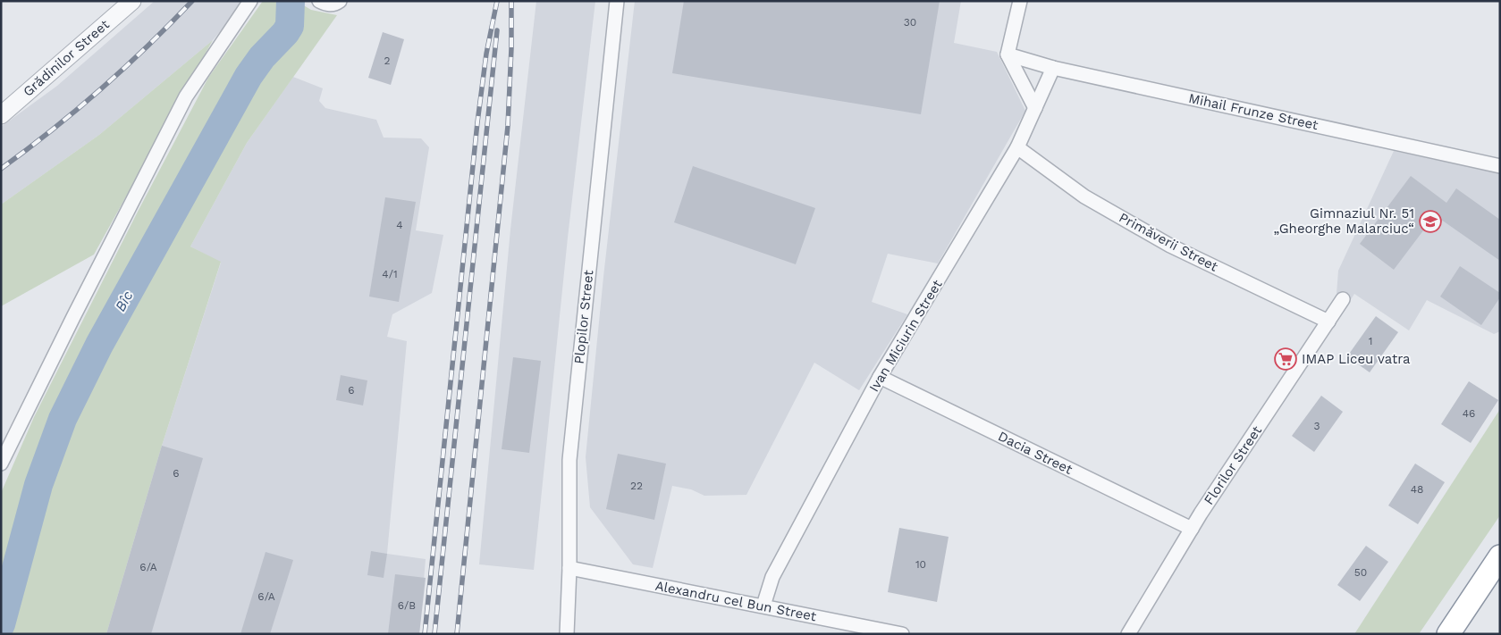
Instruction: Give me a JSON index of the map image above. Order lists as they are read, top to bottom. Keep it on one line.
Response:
{"streets":{"street":["Grădinilor Street","Mihail Frunze Street","Primăverii Street","Plopilor Street","Ivan Miciurin Street","Dacia Street","Florilor Street","Alexandru cel Bun Street"]},"crossings":[["Mihail Frunze Street","Ivan Miciurin Street"],["Primăverii Street","Ivan Miciurin Street"],["Primăverii Street","Florilor Street"],["Plopilor Street","Alexandru cel Bun Street"],["Ivan Miciurin Street","Dacia Street"],["Ivan Miciurin Street","Alexandru cel Bun Street"],["Dacia Street","Florilor Street"]],"water":["Bîc"],"places":{"school or university":["Gimnaziul Nr. 51 „Gheorghe Malarciuc“"],"supermarket":["IMAP Liceu vatra"]},"house_numbers":["30","2","4","4/1","1","6","46","3","6","22","48","10","6/A","50","6/A","6/B"]}
